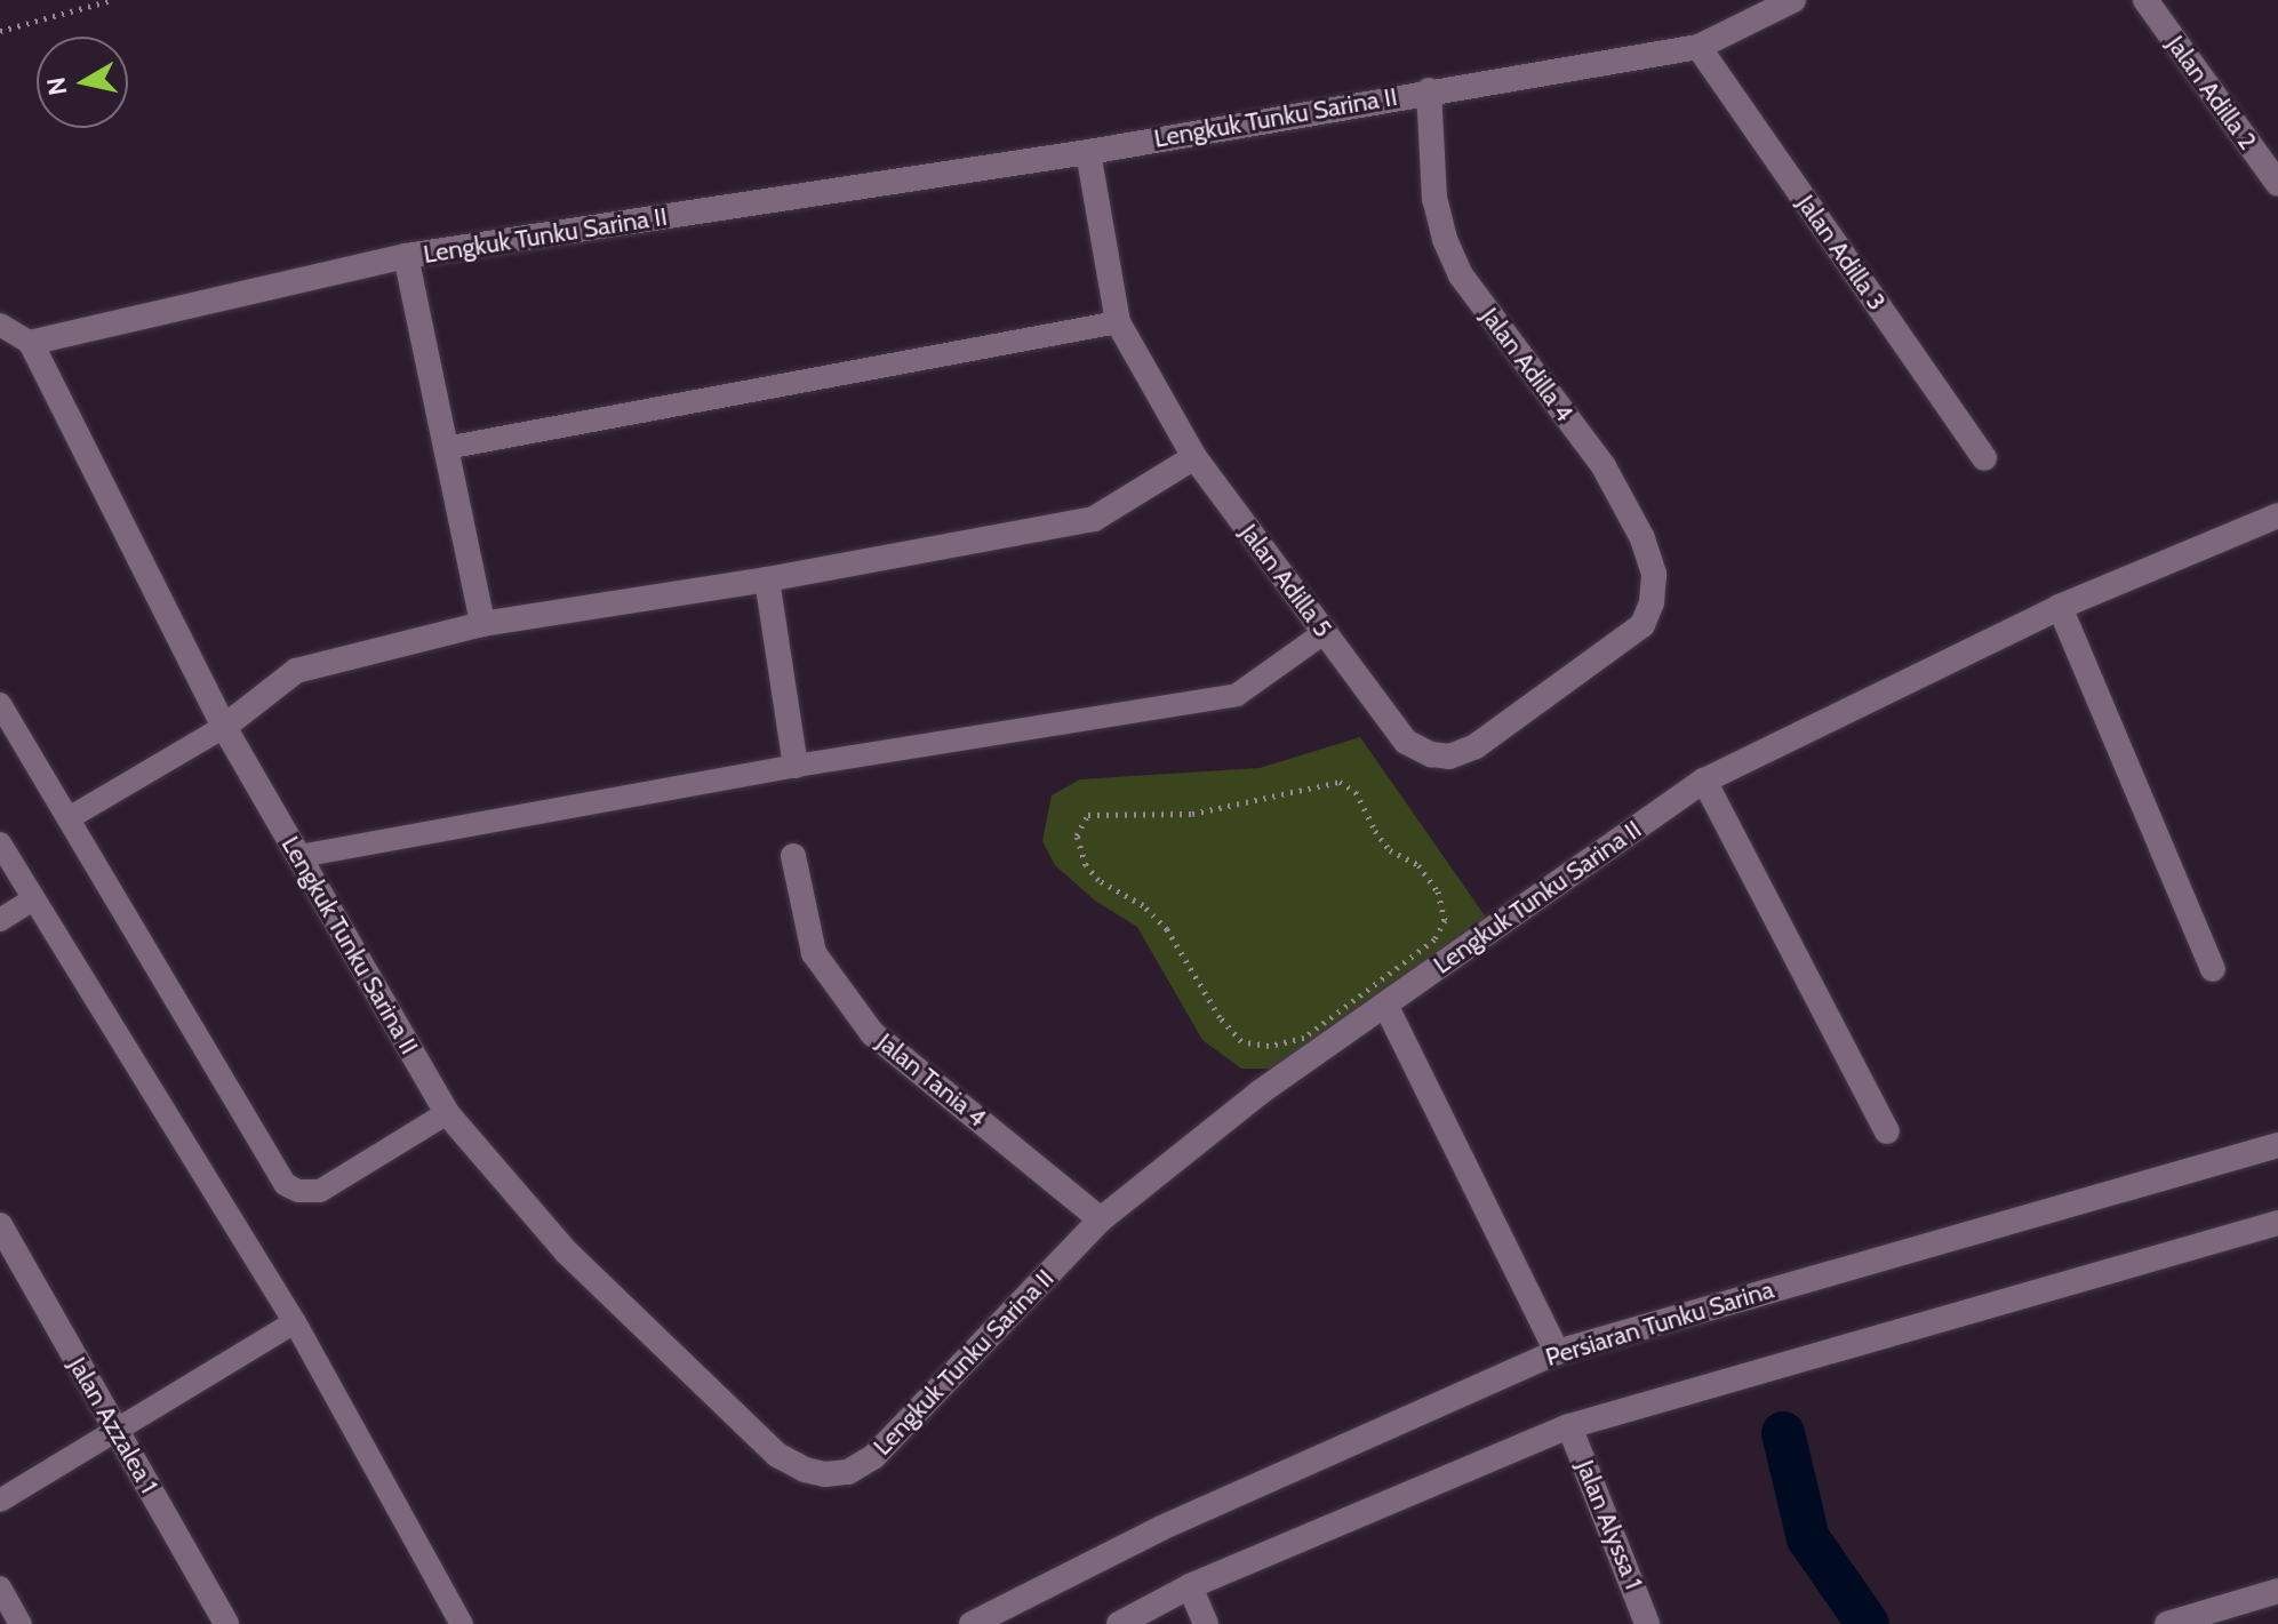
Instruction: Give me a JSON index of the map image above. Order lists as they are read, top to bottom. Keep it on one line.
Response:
{"streets":{"street":["Jalan Adilla 2","Lengkuk Tunku Sarina II","Jalan Adilla 3","Jalan Adilla 4","Jalan Adilla 5","Jalan Tania 4","Persiaran Tunku Sarina","Jalan Azzalea 1","Jalan Alyssa 1"]},"crossings":[["Lengkuk Tunku Sarina II","Jalan Adilla 3"],["Lengkuk Tunku Sarina II","Jalan Adilla 4"],["Lengkuk Tunku Sarina II","Jalan Adilla 5"],["Lengkuk Tunku Sarina II","Jalan Tania 4"],["Jalan Adilla 4","Jalan Adilla 5"]],"north":"left"}
